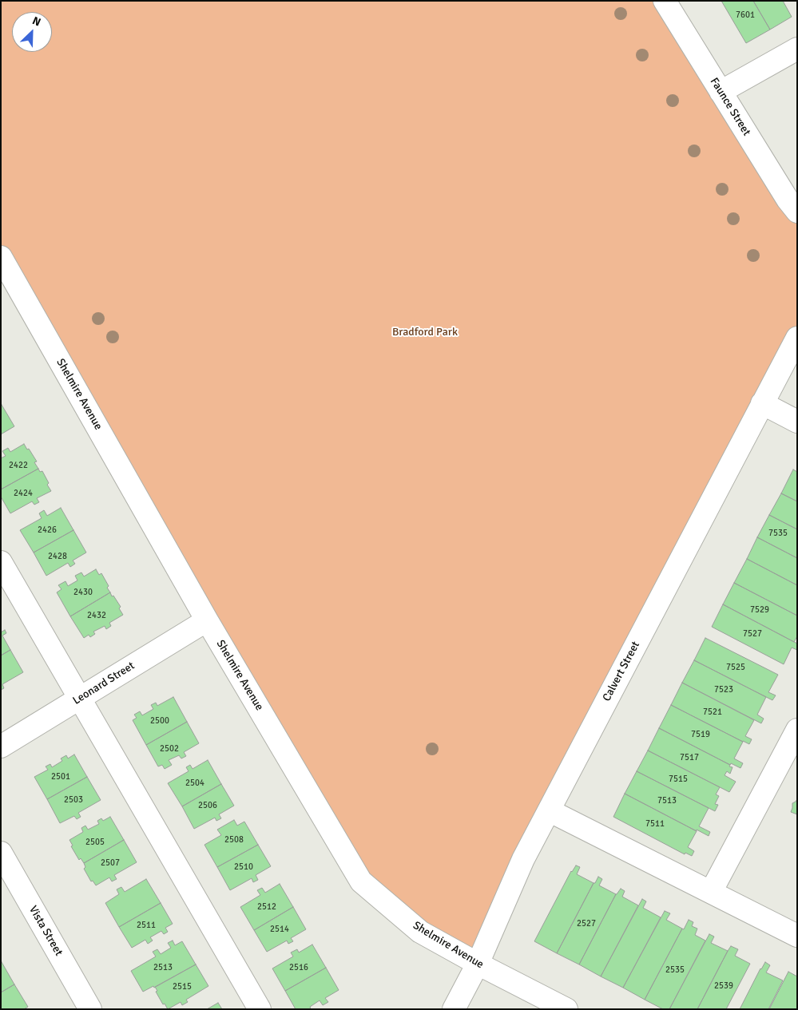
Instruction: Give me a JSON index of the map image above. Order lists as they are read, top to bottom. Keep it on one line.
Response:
{"streets":{"street":["Faunce Street","Shelmire Avenue","Calvert Street","Leonard Street","Vista Street"]},"crossings":[["Shelmire Avenue","Calvert Street"],["Shelmire Avenue","Leonard Street"]],"parks":["Bradford Park"],"house_numbers":["7601","2422","2424","2426","7535","2428","2430","7529","2432","7527","7525","7523","7521","2500","7519","2502","7517","2501","7515","2504","2503","7513","2506","7511","2508","2505","2507","2510","2512","2527","2511","2514","2513","2516","2535","2539","2515"],"north":"top right"}
